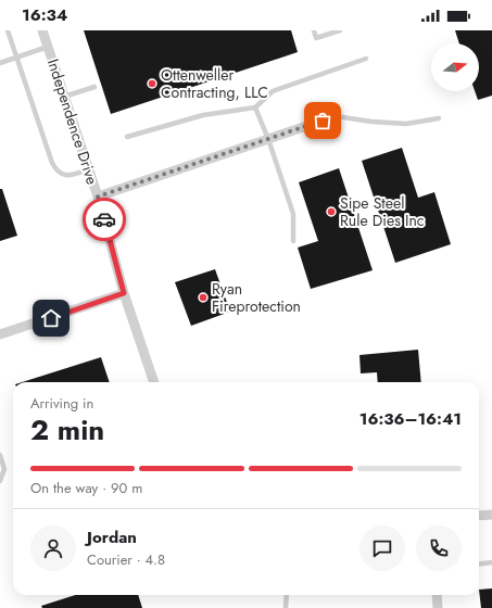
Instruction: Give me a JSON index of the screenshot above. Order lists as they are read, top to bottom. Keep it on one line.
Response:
{"streets":{"street":["Independence Drive"]},"places":["Ottenweller Contracting, LLC","Sipe Steel Rule Dies Inc","Ryan Fireprotection"],"north":"right","page":{"status":"16:34","heading":["2 min","Arriving in","16:36–16:41"],"panel":["Jordan","Courier · 4.8"],"bar":"On the way · 90 m"}}
